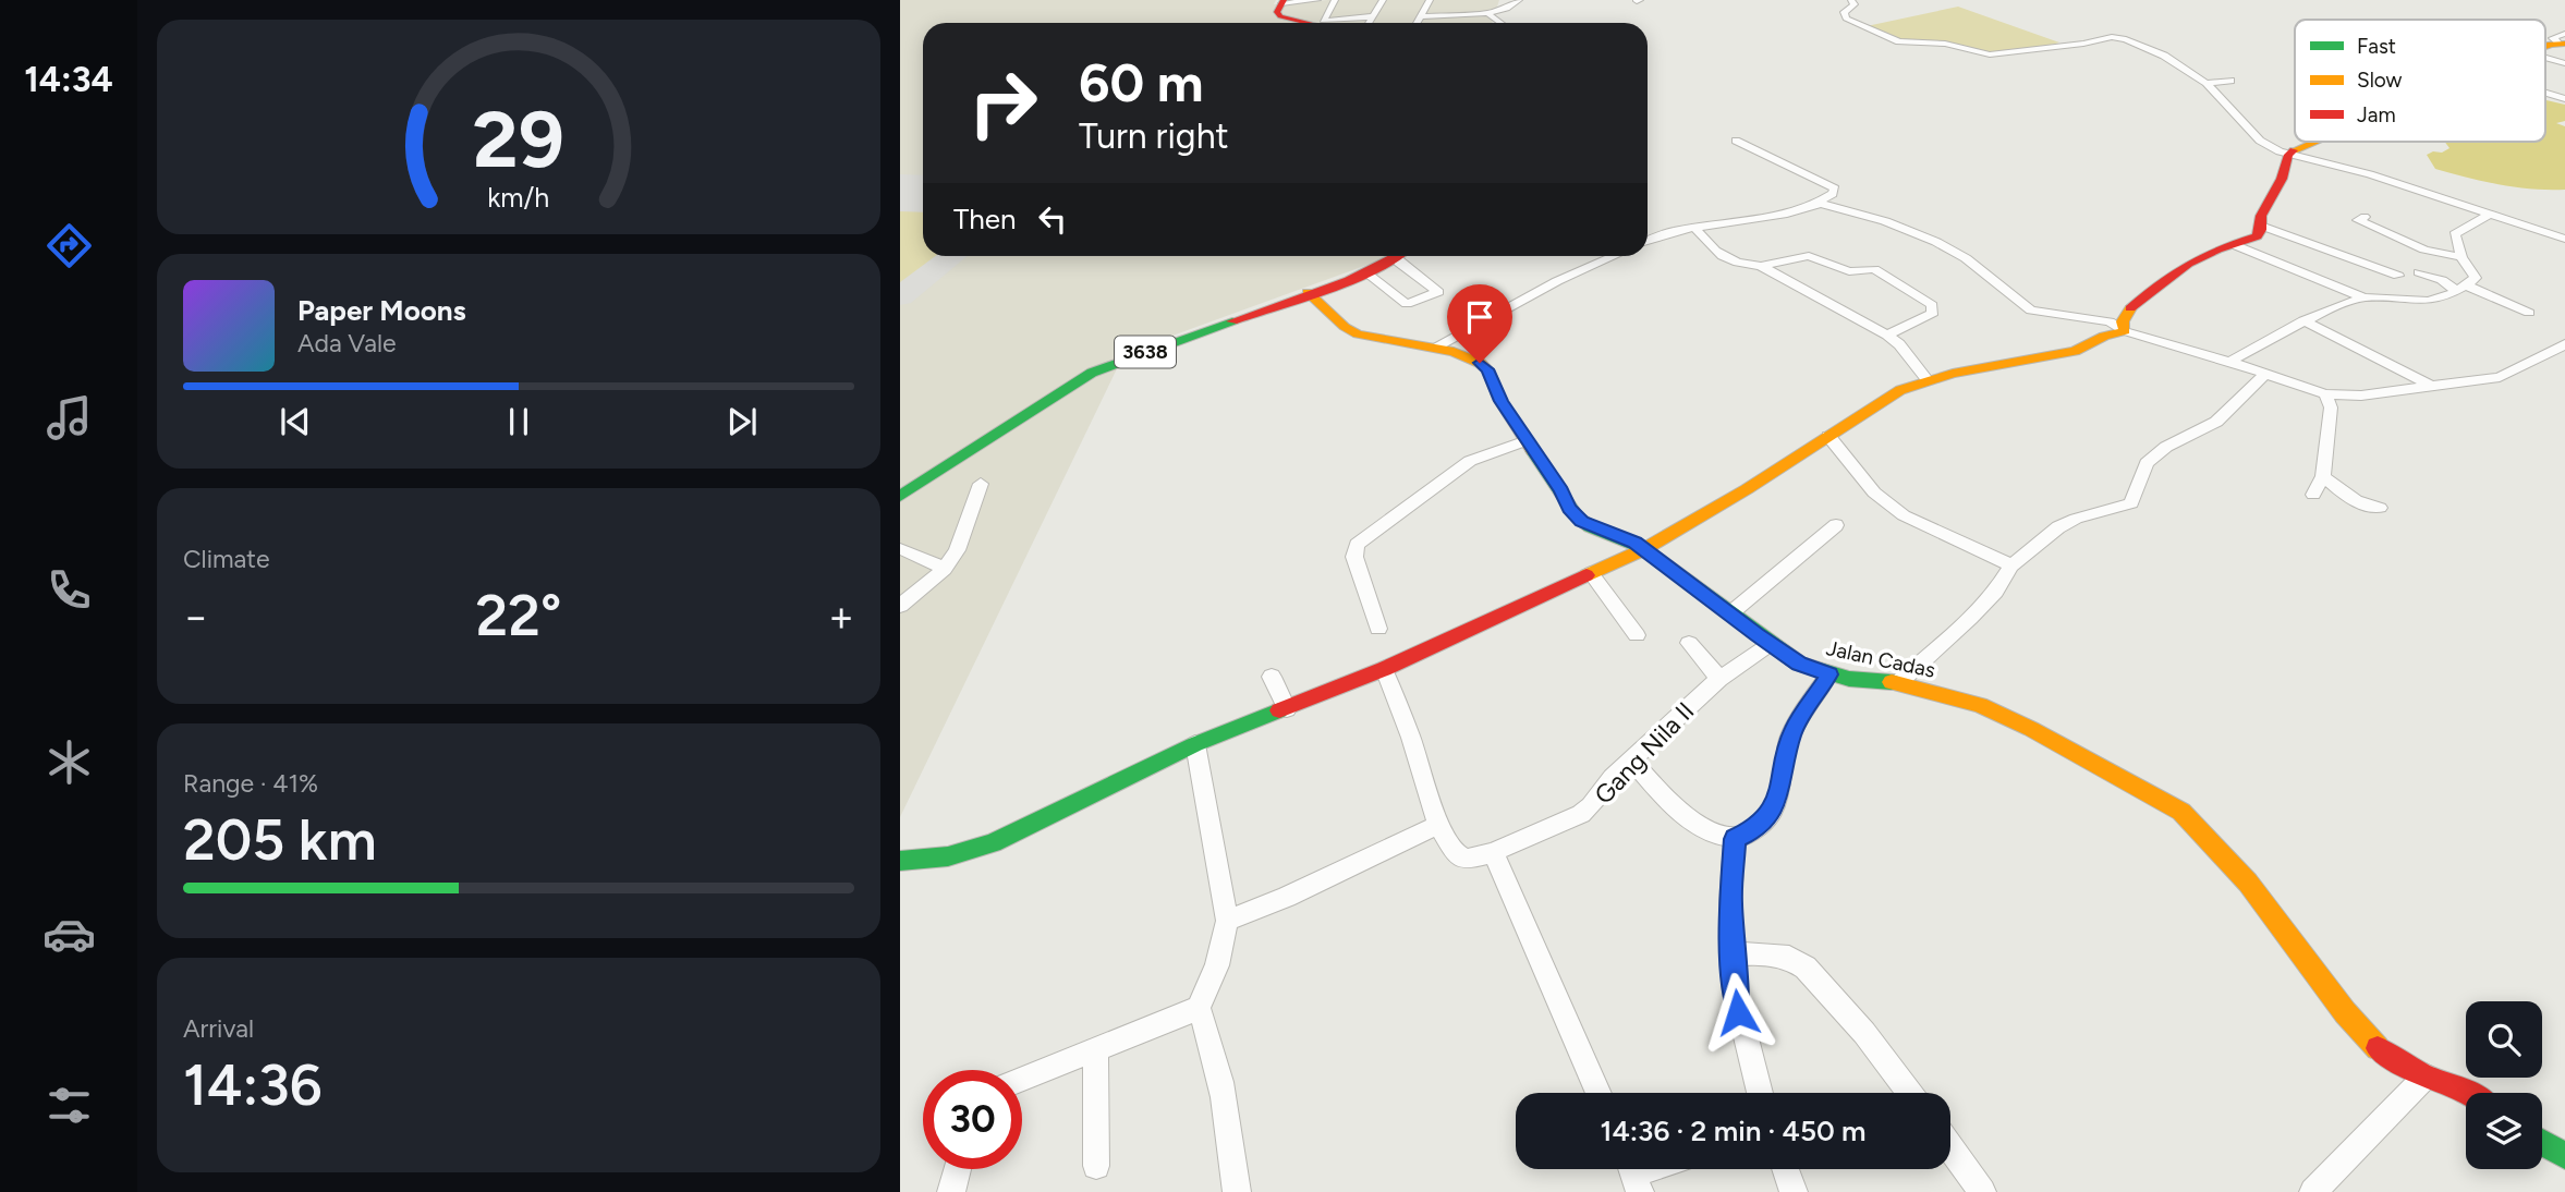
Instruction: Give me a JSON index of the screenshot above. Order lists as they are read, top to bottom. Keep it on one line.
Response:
{"streets":{"street":["3638","Jalan Cadas","Gang Nila II"]},"crossings":[["3638","Jalan Cadas"],["Jalan Cadas","Gang Nila II"]],"legend":["Fast","Slow","Jam"],"page":{"tabs":"14:34","turn":["60 m","Turn right"],"then":"Then","song":["Paper Moons","Ada Vale"],"tile":["Climate",["Range · 41%","205 km"],["Arrival","14:36"]],"heat":["−","22°","+"],"limit":"30","trip":"14:36 · 2 min · 450 m","gauge":["29","km/h"]}}
